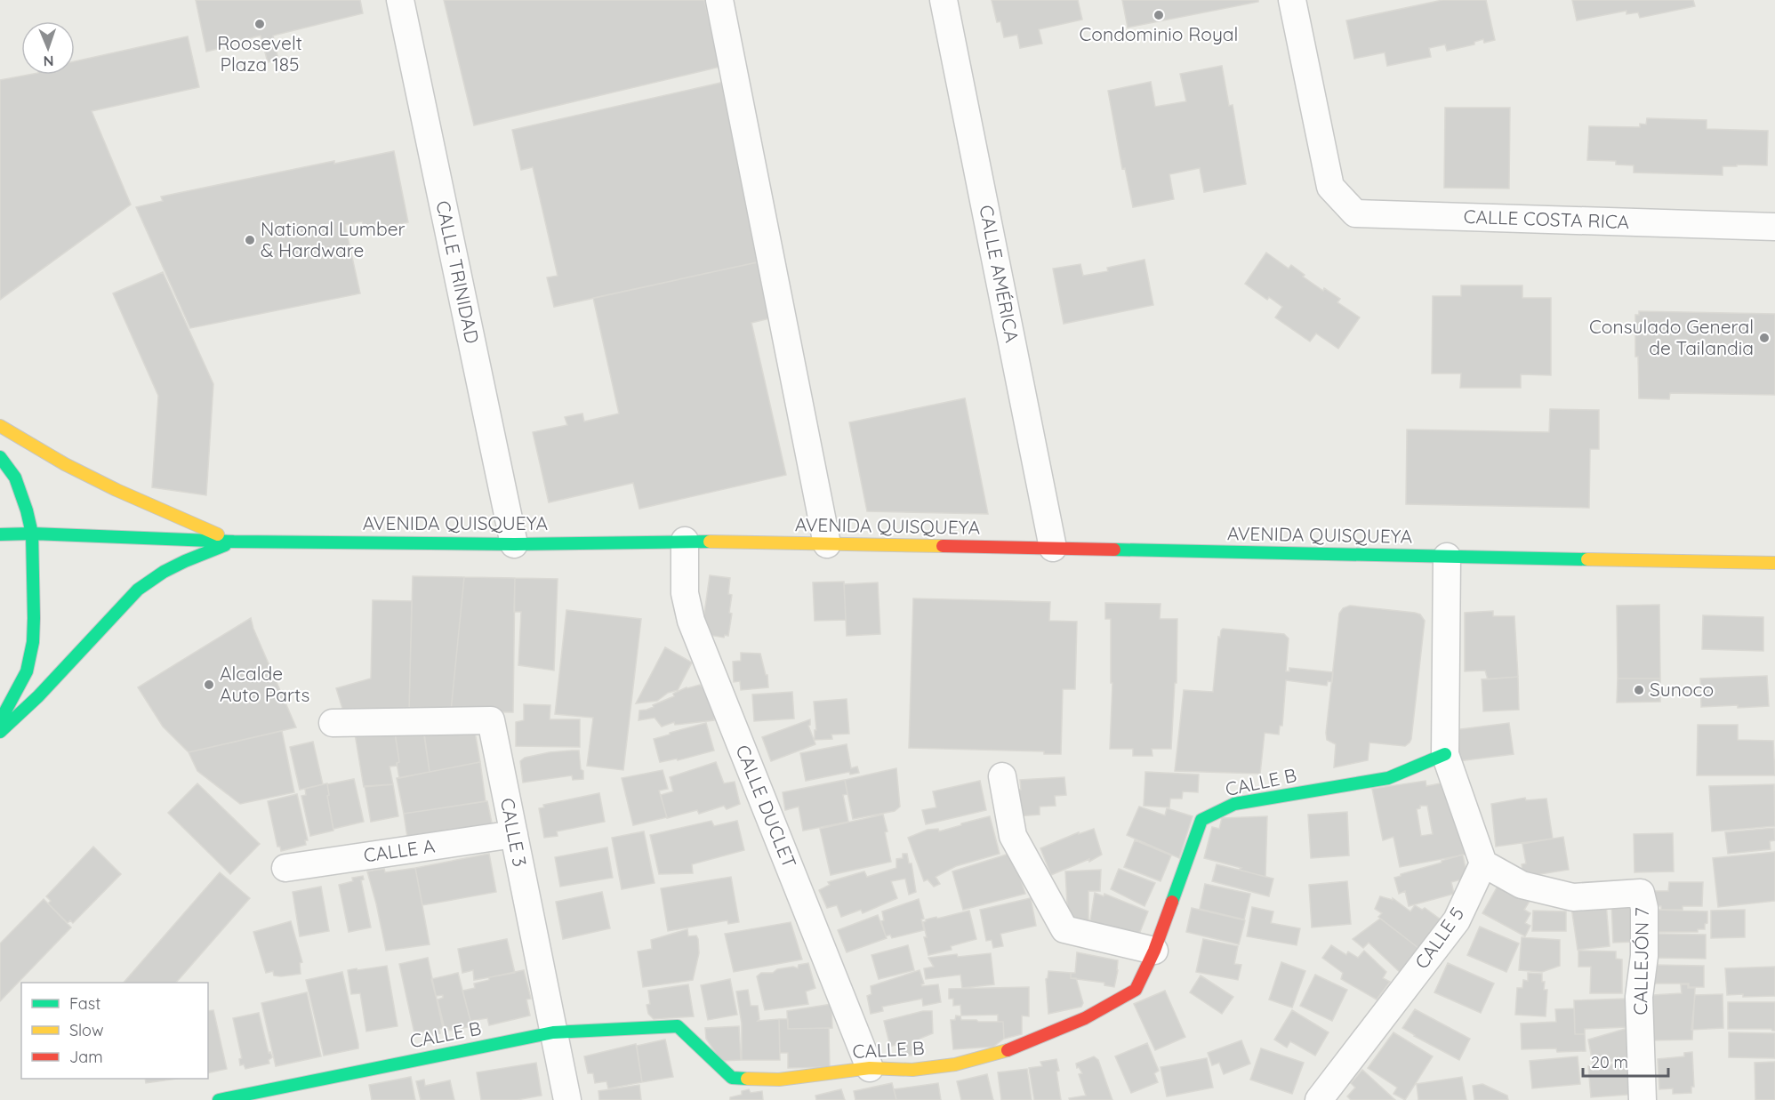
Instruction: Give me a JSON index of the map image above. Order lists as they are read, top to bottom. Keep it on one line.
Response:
{"streets":{"street":["CALLE COSTA RICA","CALLE TRINIDAD","CALLE AMÉRICA","AVENIDA QUISQUEYA","CALLE B","CALLE DUCLET","CALLE 3","CALLE A","CALLE 5","CALLEJÓN 7"]},"crossings":[["CALLE TRINIDAD","AVENIDA QUISQUEYA"],["CALLE AMÉRICA","AVENIDA QUISQUEYA"],["AVENIDA QUISQUEYA","CALLE DUCLET"],["CALLE B","CALLE DUCLET"],["CALLE B","CALLE 3"],["CALLE 3","CALLE A"],["CALLE 5","CALLEJÓN 7"]],"places":["Condominio Royal","Roosevelt Plaza 185","National Lumber & Hardware","Consulado General de Tailandia","Alcalde Auto Parts","Sunoco"],"legend":["Fast","Slow","Jam"],"scale_bar":"20 m","north":"bottom"}
